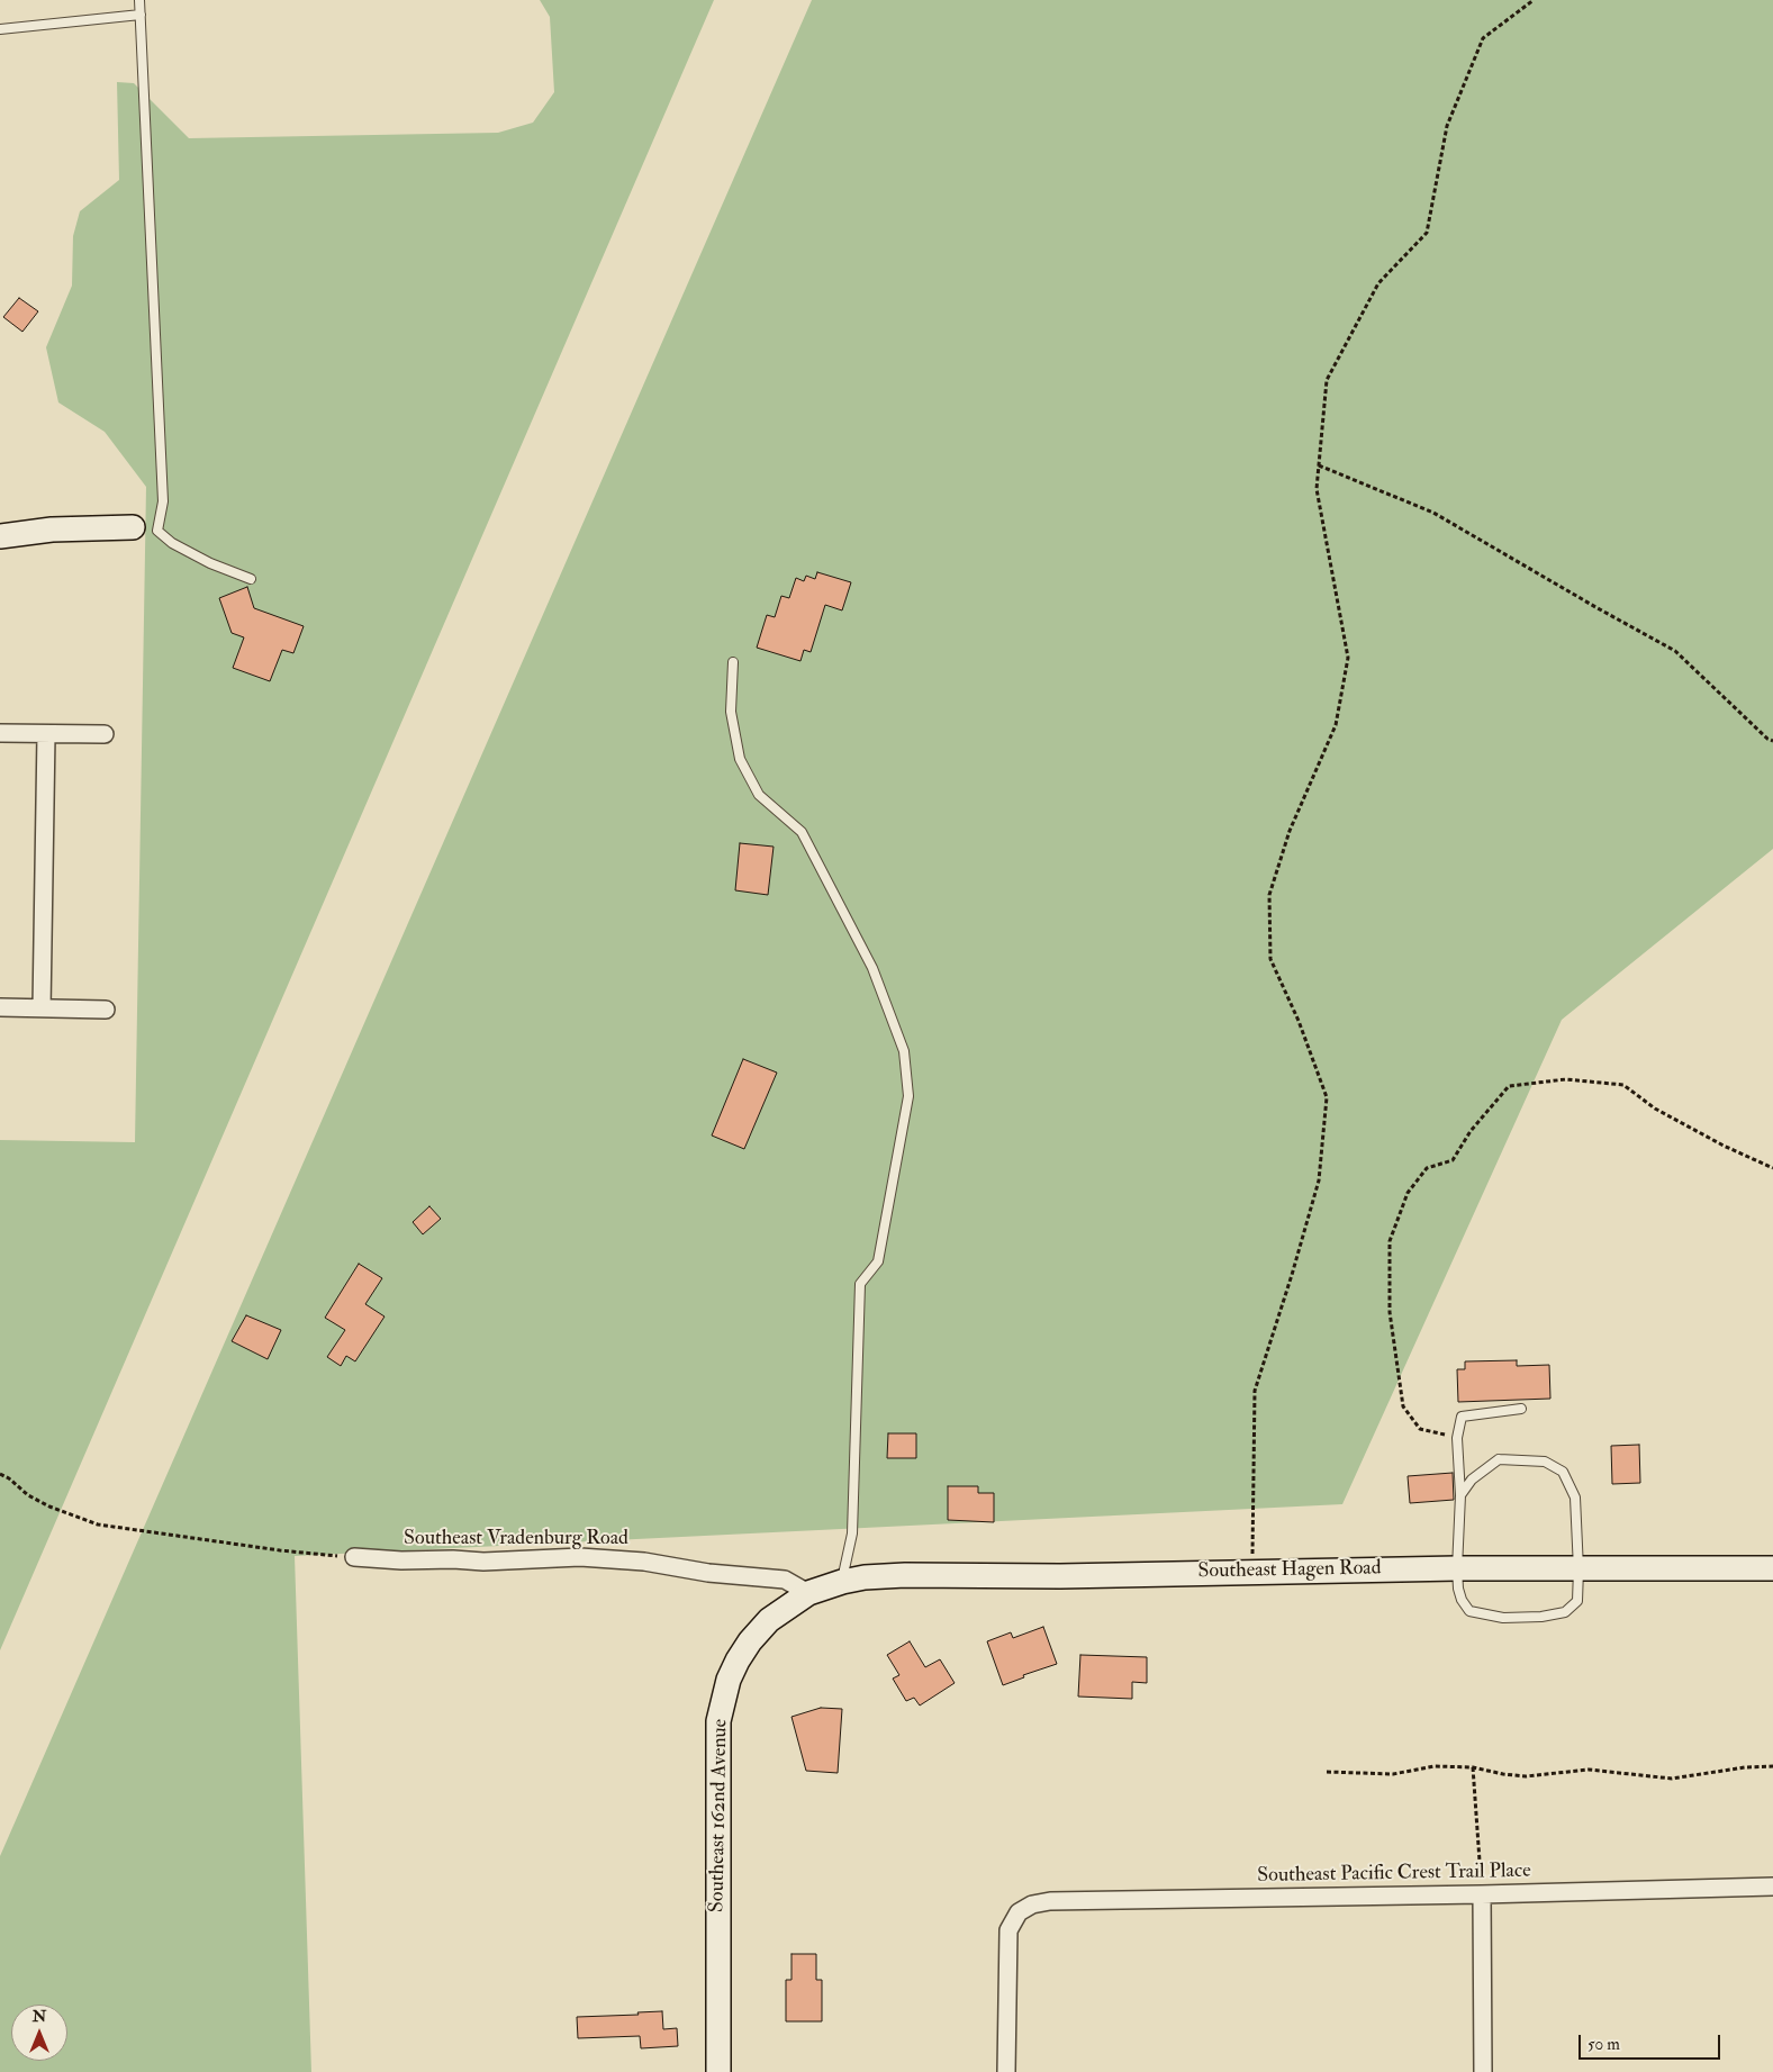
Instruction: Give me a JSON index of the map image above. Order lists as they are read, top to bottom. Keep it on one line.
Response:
{"streets":{"street":["Southeast Vradenburg Road","Southeast Hagen Road","Southeast 162nd Avenue","Southeast Pacific Crest Trail Place"]},"crossings":[["Southeast Vradenburg Road","Southeast Hagen Road"],["Southeast Vradenburg Road","Southeast 162nd Avenue"],["Southeast Hagen Road","Southeast 162nd Avenue"]],"scale_bar":"50 m","north":"top"}
